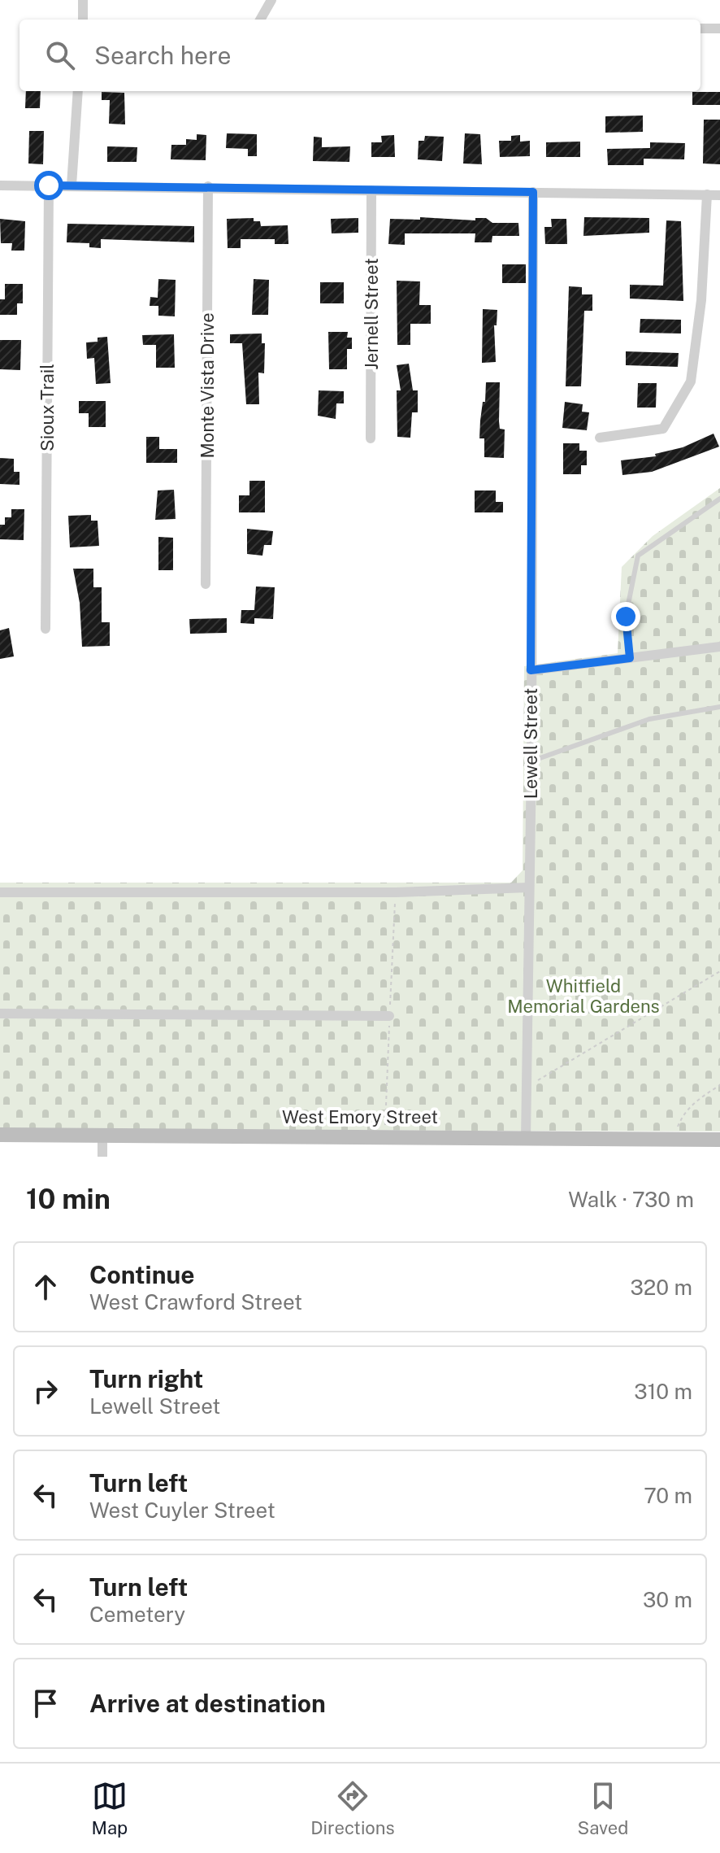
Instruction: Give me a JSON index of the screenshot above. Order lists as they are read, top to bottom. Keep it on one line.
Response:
{"streets":{"street":["Jernell Street","Monte Vista Drive","Sioux Trail","Lewell Street","West Emory Street"]},"crossings":[["Lewell Street","West Emory Street"]],"parks":["Whitfield Memorial Gardens"],"page":{"search":"Search here","heading":["10 min","Walk · 730 m"],"list":[["Continue","West Crawford Street","320 m"],["Turn right","Lewell Street","310 m"],["Turn left","West Cuyler Street","70 m"],["Turn left","Cemetery","30 m"],"Arrive at destination"],"nav":["Map","Directions","Saved"]}}
